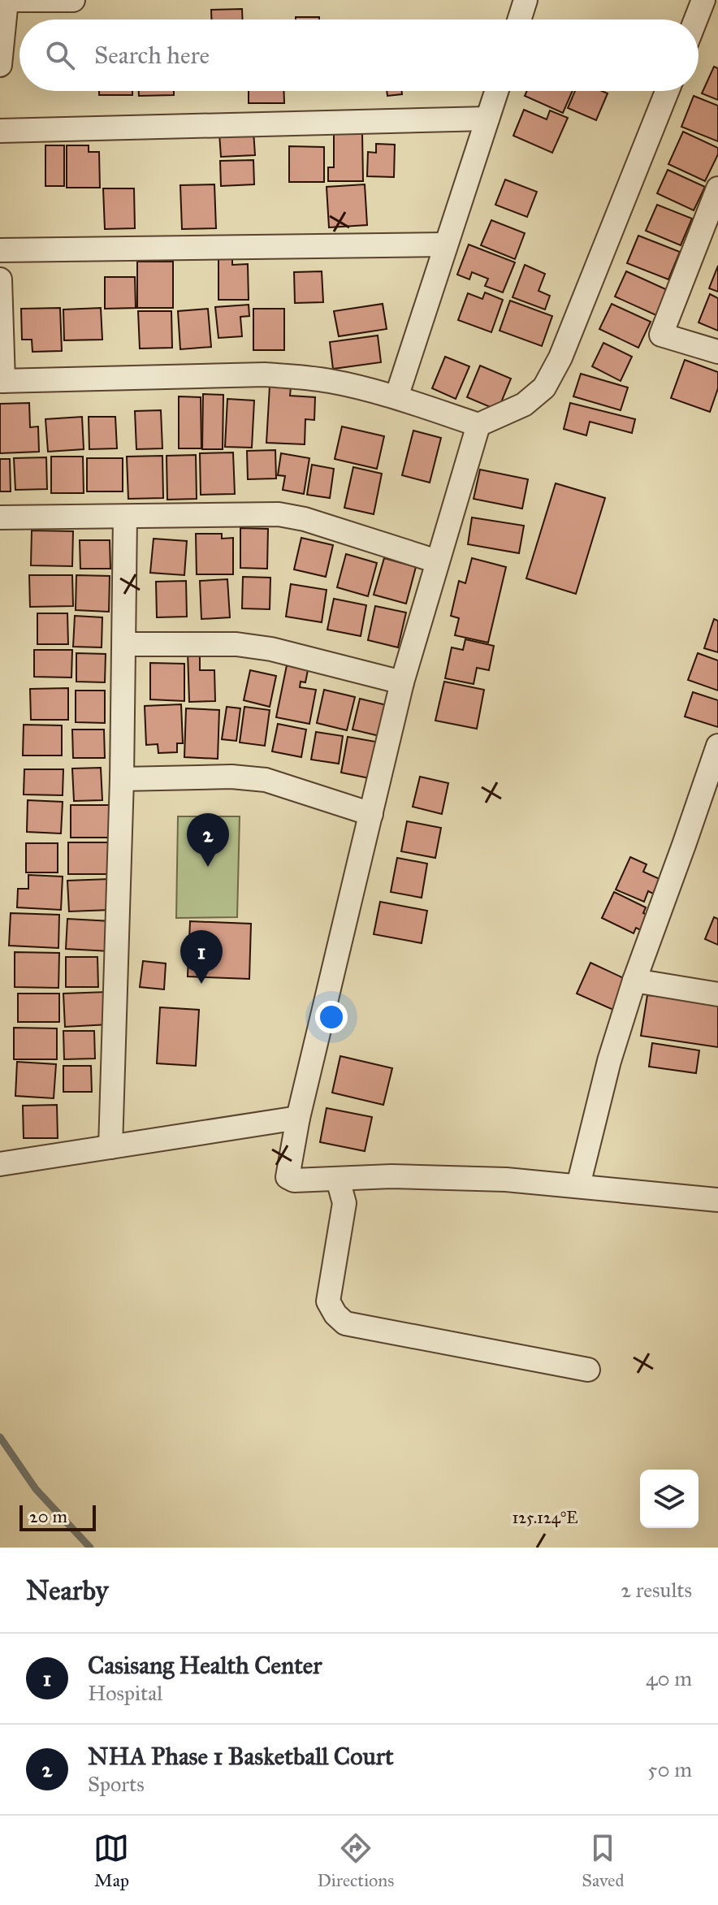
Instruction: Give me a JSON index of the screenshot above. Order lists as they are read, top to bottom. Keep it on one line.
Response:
{"scale_bar":"20 m","page":{"search":"Search here","pins":["2","1"],"scale":"20 m","heading":["Nearby","2 results"],"list":[{"mark":"1","name":"Casisang Health Center","note":"Hospital","value":"40 m"},{"mark":"2","name":"NHA Phase 1 Basketball Court","note":"Sports","value":"50 m"}],"nav":["Map","Directions","Saved"]},"coordinates":["125.124°E"]}
